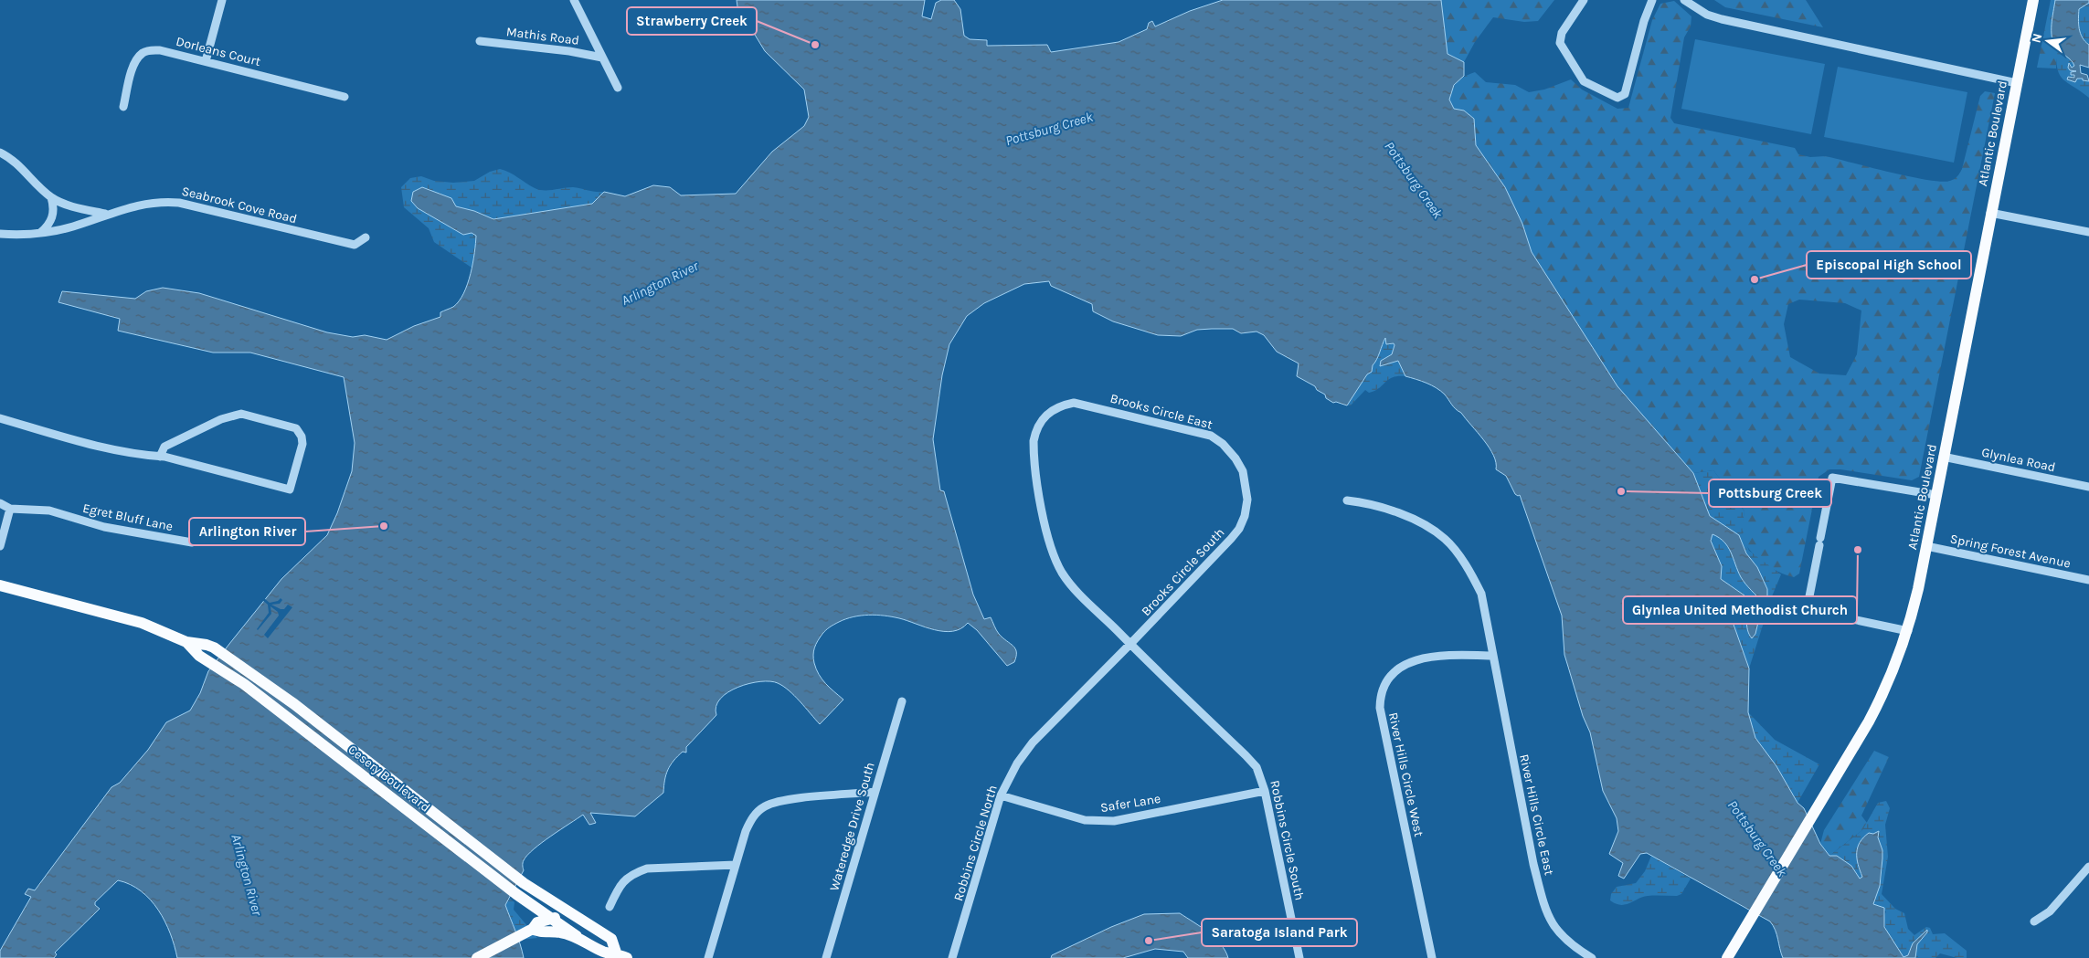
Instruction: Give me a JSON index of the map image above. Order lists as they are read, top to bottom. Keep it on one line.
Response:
{"streets":{"main road":["Atlantic Boulevard","Cesery Boulevard"],"street":["Mathis Road","Dorleans Court","Seabrook Cove Road","Brooks Circle East","Glynlea Road","Egret Bluff Lane","Spring Forest Avenue","Brooks Circle South","River Hills Circle West","Safer Lane","River Hills Circle East","Wateredge Drive South","Robbins Circle South","Robbins Circle North"]},"crossings":[["Atlantic Boulevard","Glynlea Road"],["Atlantic Boulevard","Spring Forest Avenue"],["Brooks Circle East","Brooks Circle South"],["Brooks Circle East","Robbins Circle South"],["Brooks Circle South","Robbins Circle South"],["Brooks Circle South","Robbins Circle North"],["River Hills Circle West","River Hills Circle East"],["Safer Lane","Robbins Circle South"],["Safer Lane","Robbins Circle North"],["Robbins Circle South","Robbins Circle North"]],"water":["Pottsburg Creek","Arlington River"],"places":["Strawberry Creek","Episcopal High School","Pottsburg Creek","Arlington River","Glynlea United Methodist Church","Saratoga Island Park"],"north":"left"}
